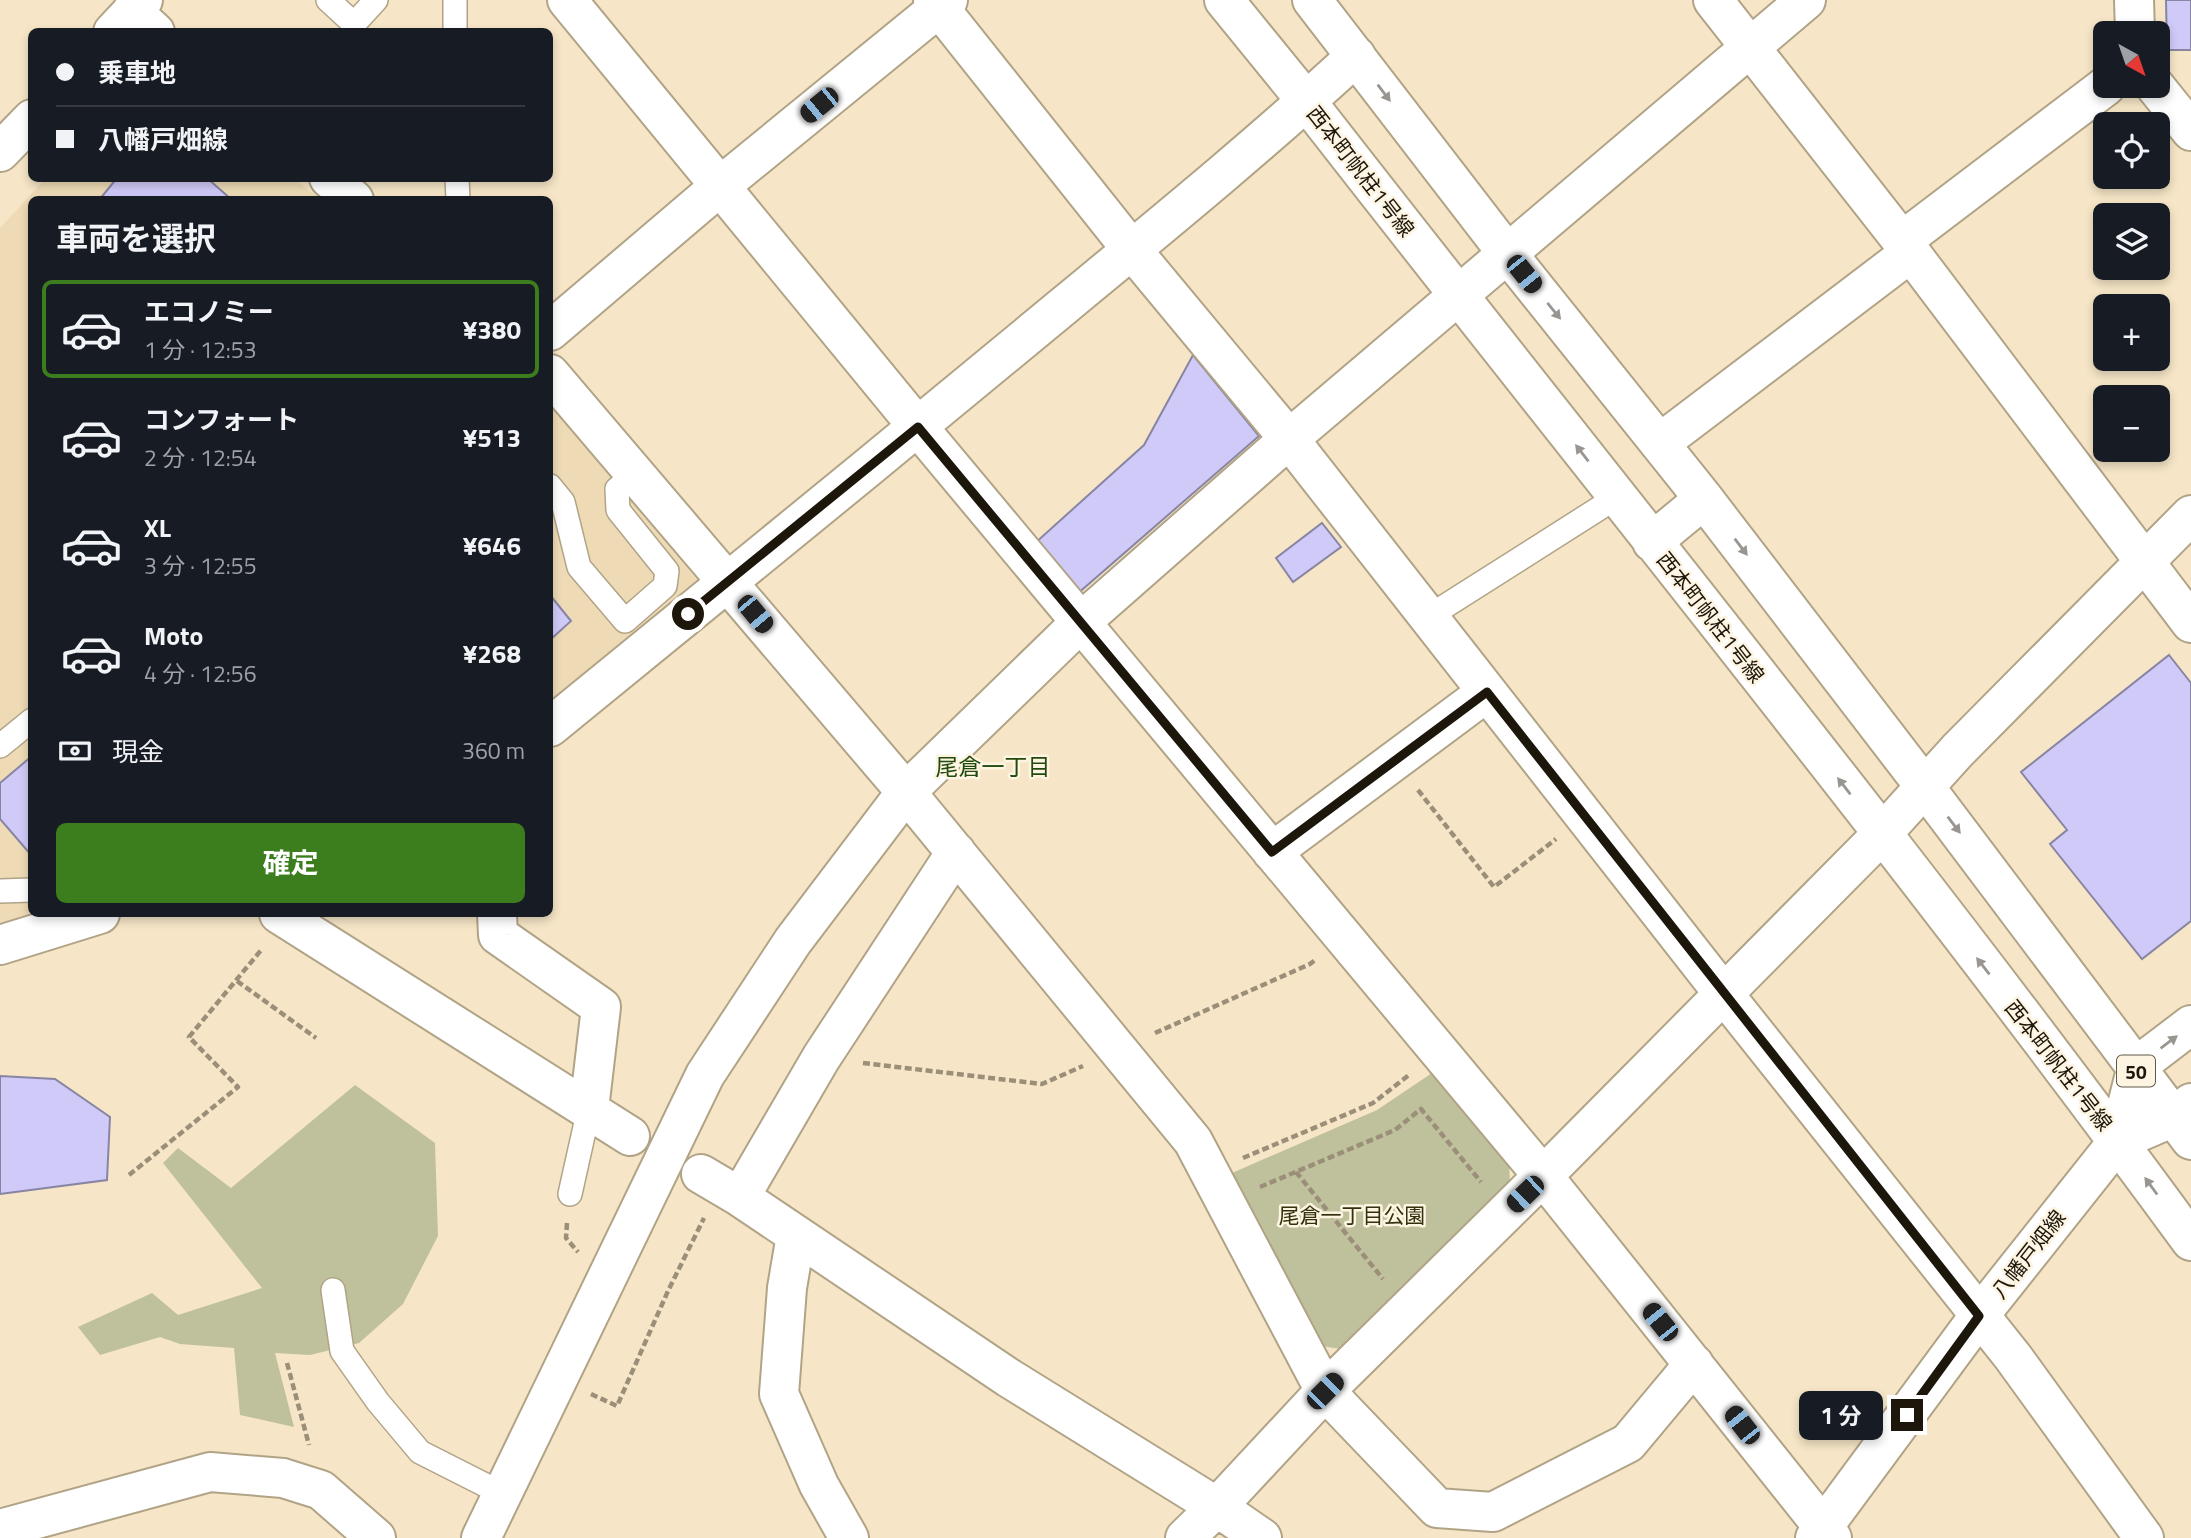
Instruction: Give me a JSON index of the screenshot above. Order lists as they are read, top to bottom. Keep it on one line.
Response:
{"streets":{"street":["西本町帆柱1号線","50","八幡戸畑線"]},"crossings":[["西本町帆柱1号線","八幡戸畑線"],["50","八幡戸畑線"]],"districts":["尾倉一丁目"],"parks":["尾倉一丁目公園"],"north":"bottom right","page":{"map_buttons":["+","−"],"banner":["乗車地","八幡戸畑線"],"heading":"車両を選択","list":[{"name":"エコノミー","note":"1 分 · 12:53","value":"¥380"},{"name":"コンフォート","note":"2 分 · 12:54","value":"¥513"},{"name":"XL","note":"3 分 · 12:55","value":"¥646"},{"name":"Moto","note":"4 分 · 12:56","value":"¥268"}],"pay":["現金","360 m"],"buttons":"確定","bubble":"1 分"}}
